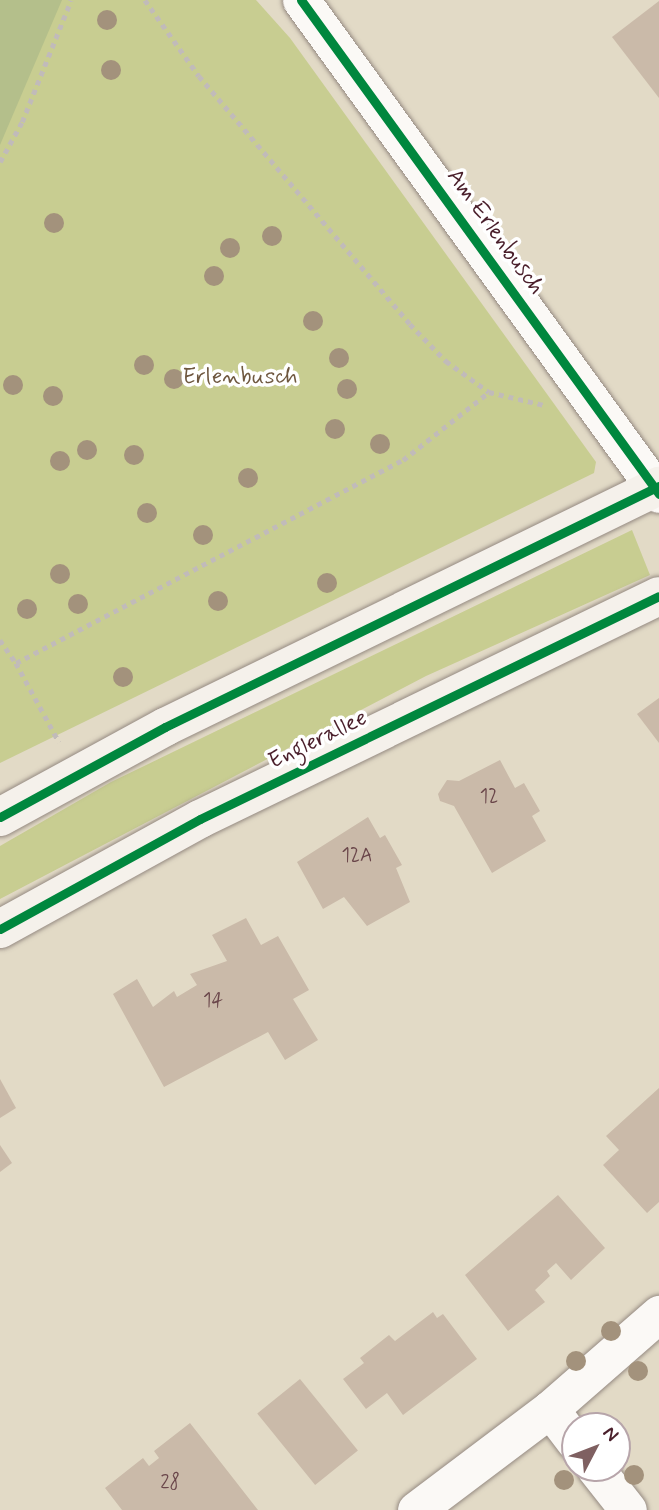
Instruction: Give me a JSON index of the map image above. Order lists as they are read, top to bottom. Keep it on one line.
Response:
{"streets":{"main road":["Englerallee"],"street":["Am Erlenbusch"]},"parks":["Erlenbusch"],"house_numbers":["12","12A","14","28"],"north":"top right"}
